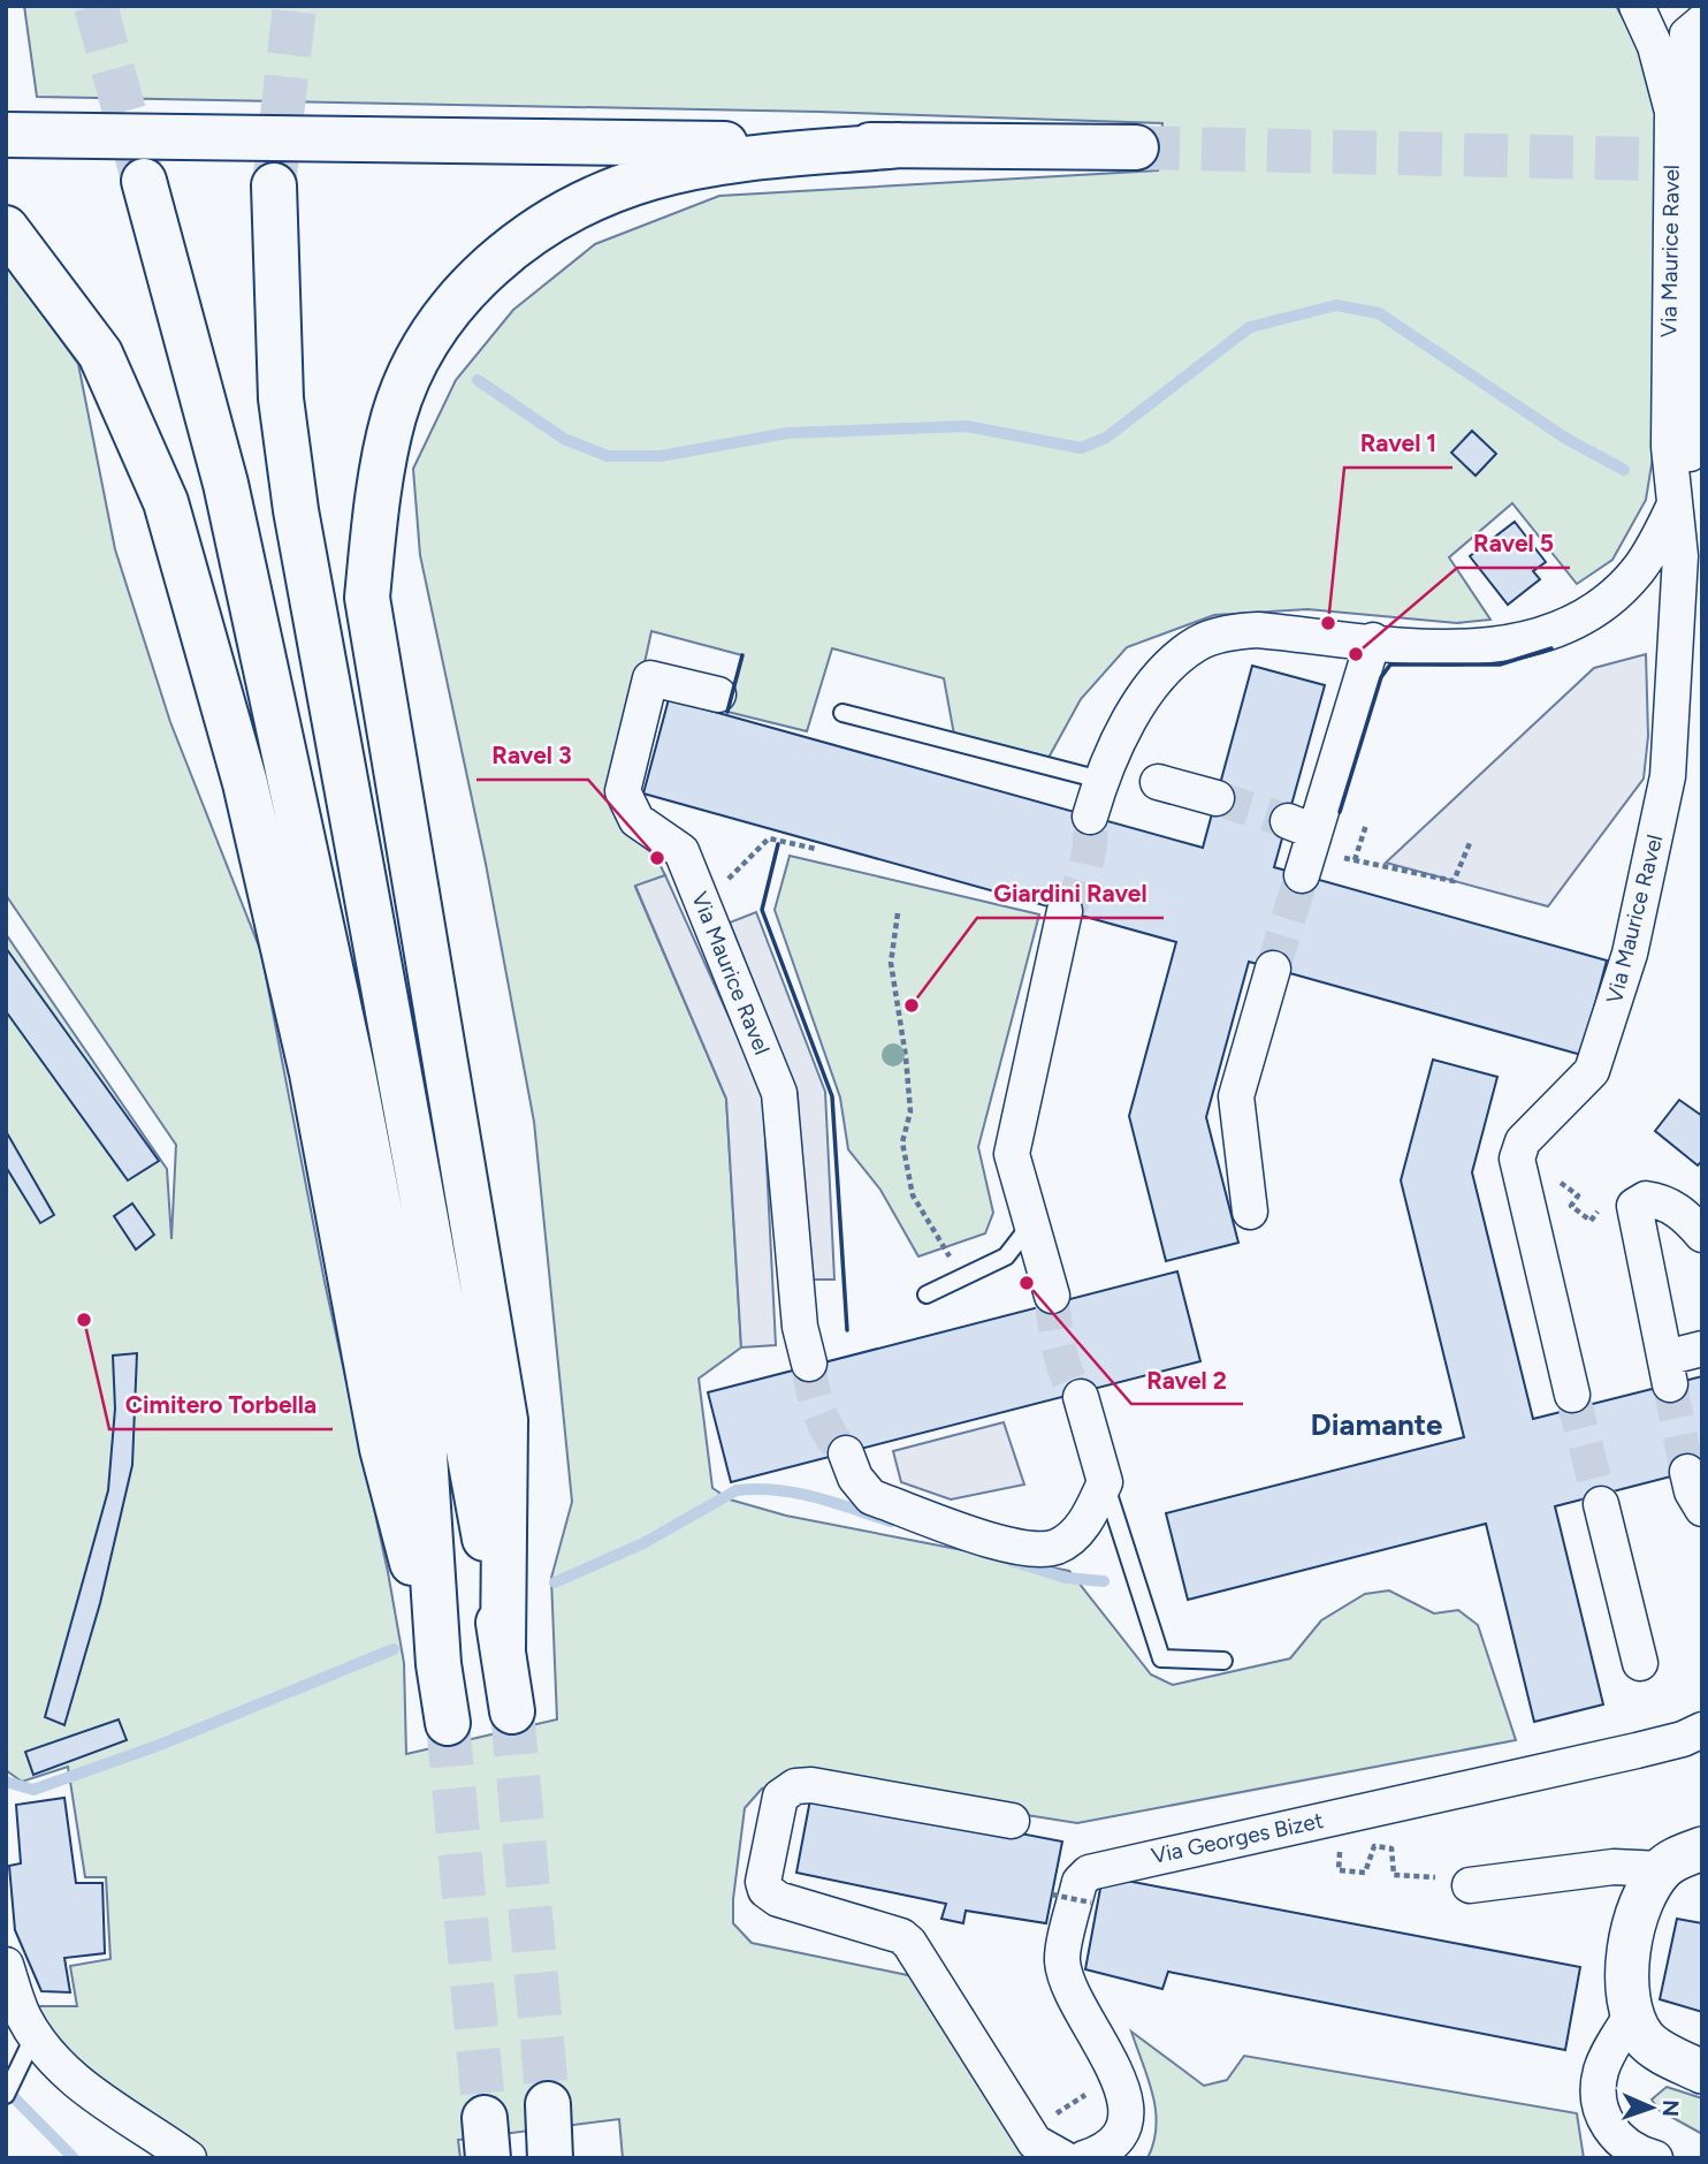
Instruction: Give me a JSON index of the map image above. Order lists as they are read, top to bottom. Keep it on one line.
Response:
{"streets":{"street":["Via Maurice Ravel","Via Georges Bizet"]},"districts":["Diamante"],"places":["Ravel 1","Ravel 5","Ravel 3","Giardini Ravel","Ravel 2","Cimitero Torbella"],"north":"right"}
